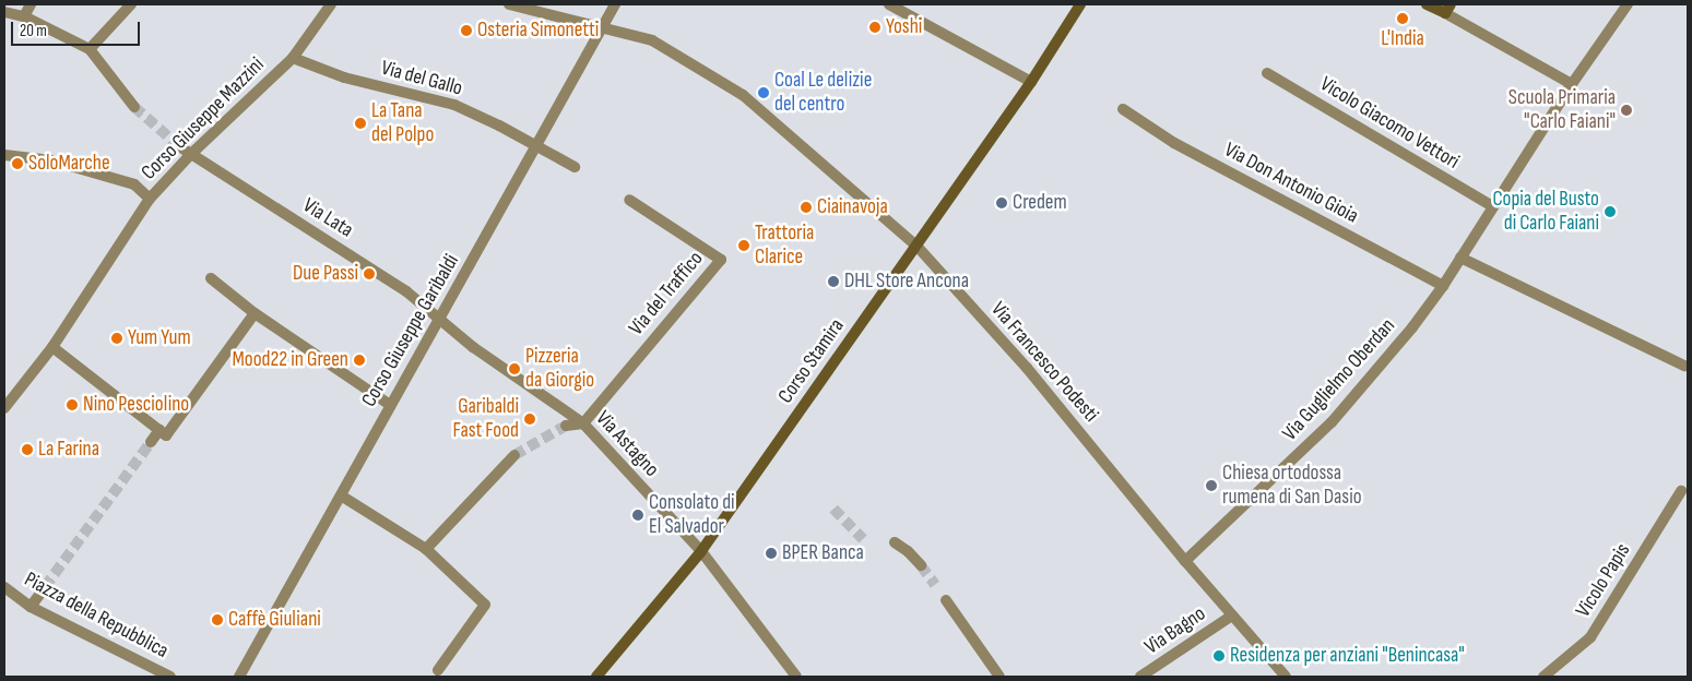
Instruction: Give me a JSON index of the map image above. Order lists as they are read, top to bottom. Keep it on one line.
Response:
{"streets":{"street":["Via del Gallo","Corso Giuseppe Mazzini","Vicolo Giacomo Vettori","Via Don Antonio Gioia","Via Lata","Via del Traffico","Corso Giuseppe Garibaldi","Corso Stamira","Via Francesco Podesti","Via Guglielmo Oberdan","Via Astagno","Vicolo Papis","Piazza della Repubblica","Via Bagno"]},"crossings":[["Via del Gallo","Corso Giuseppe Mazzini"],["Via del Gallo","Corso Giuseppe Garibaldi"],["Corso Giuseppe Mazzini","Via Lata"],["Vicolo Giacomo Vettori","Via Guglielmo Oberdan"],["Via Don Antonio Gioia","Via Guglielmo Oberdan"],["Via Lata","Corso Giuseppe Garibaldi"],["Via Lata","Via Astagno"],["Via del Traffico","Via Astagno"],["Corso Giuseppe Garibaldi","Via Francesco Podesti"],["Corso Giuseppe Garibaldi","Via Astagno"],["Corso Stamira","Via Francesco Podesti"],["Corso Stamira","Via Astagno"],["Via Francesco Podesti","Via Guglielmo Oberdan"],["Via Francesco Podesti","Via Bagno"]],"places":["L'India","Yoshi","Osteria Simonetti","Coal Le delizie del centro","Scuola Primaria \"Carlo Faiani\"","La Tana del Polpo","SoloMarche","Credem","Ciainavoja","Copia del Busto di Carlo Faiani","Trattoria Clarice","Due Passi","DHL Store Ancona","Yum Yum","Mood22 in Green","Pizzeria da Giorgio","Nino Pesciolino","Garibaldi Fast Food","La Farina","Chiesa ortodossa rumena di San Dasio","Consolato di El Salvador","BPER Banca","Caffè Giuliani","Residenza per anziani \"Benincasa\""],"scale_bar":"20 m"}
